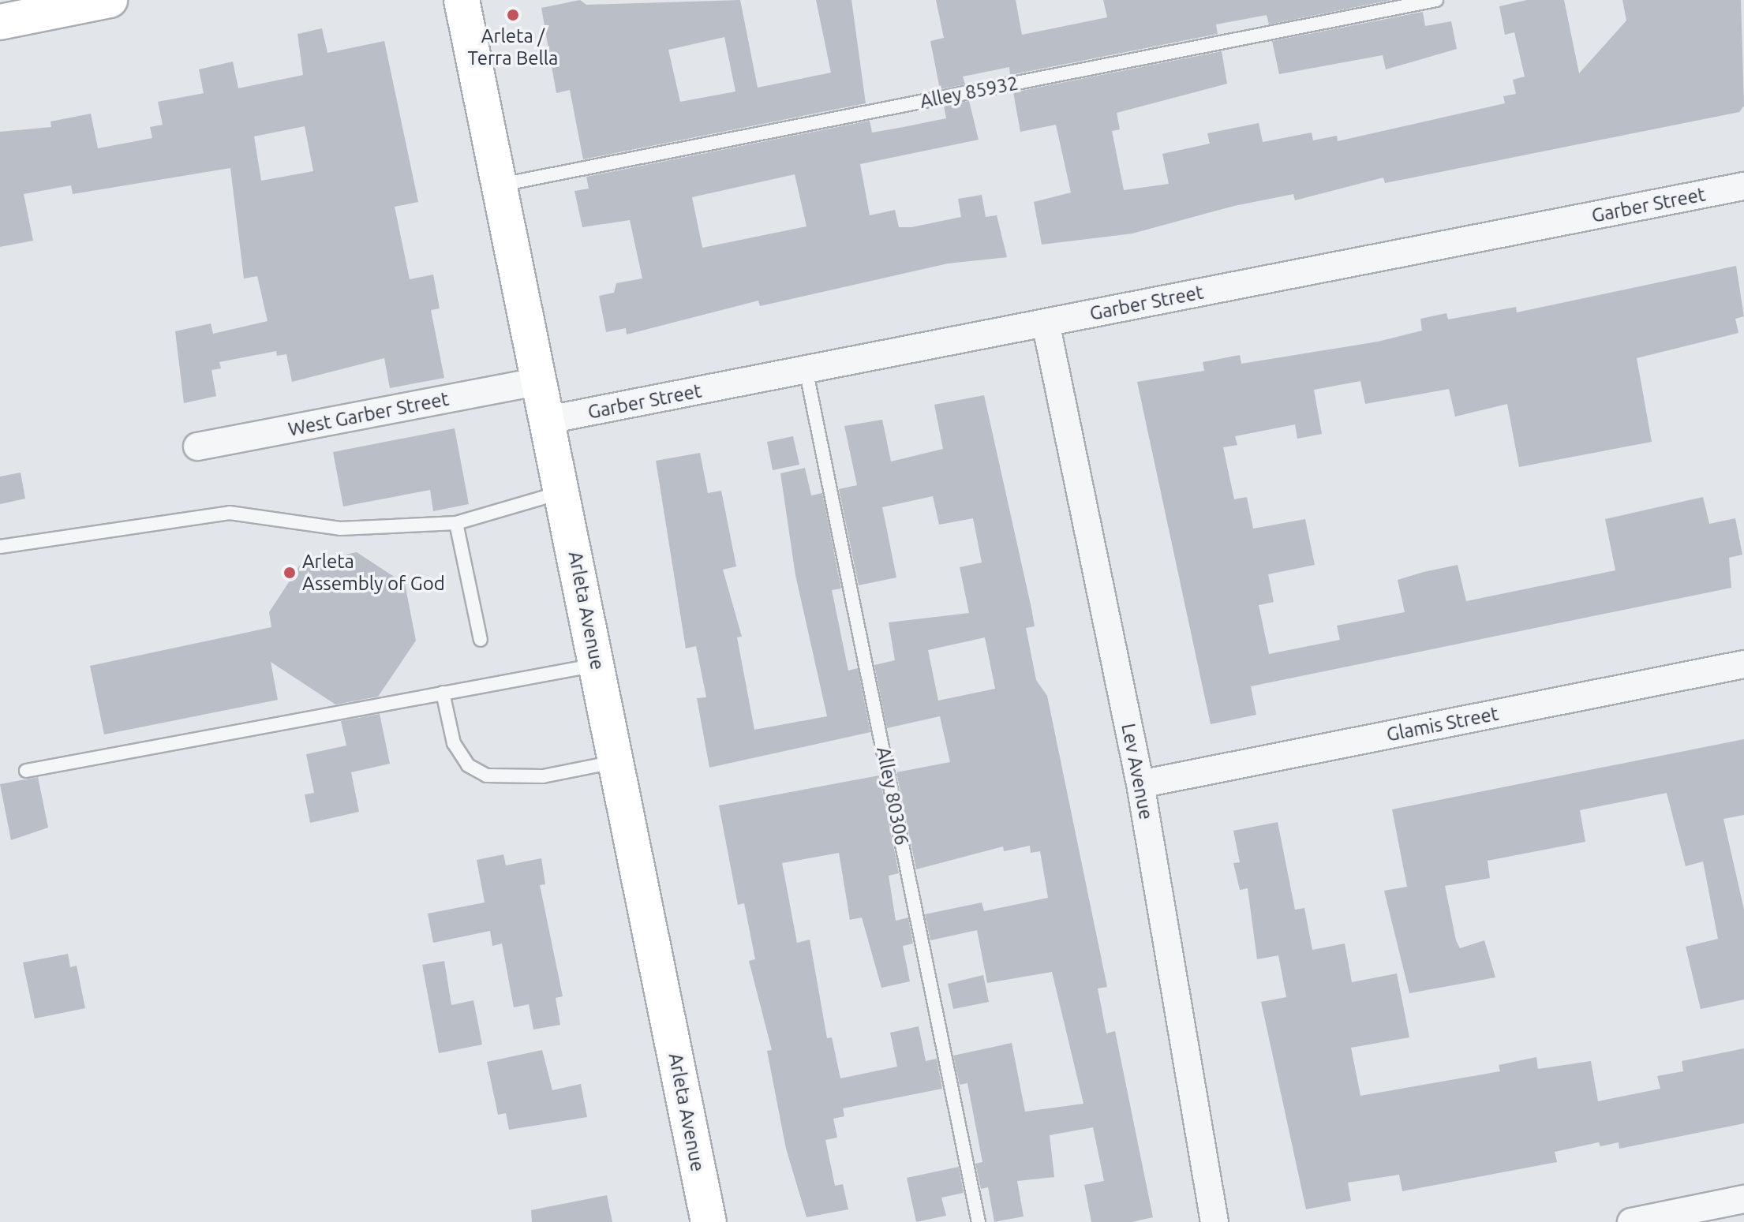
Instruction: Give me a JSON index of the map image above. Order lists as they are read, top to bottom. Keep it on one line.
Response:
{"streets":{"main road":["Arleta Avenue"],"street":["Garber Street","West Garber Street","Glamis Street","Lev Avenue"],"lane":["Alley 85932","Alley 80306"]},"crossings":[["Alley 85932","Arleta Avenue"],["Garber Street","Arleta Avenue"],["Garber Street","Lev Avenue"],["Garber Street","Alley 80306"],["West Garber Street","Arleta Avenue"],["Glamis Street","Lev Avenue"]],"places":["Arleta / Terra Bella","Arleta Assembly of God"]}
